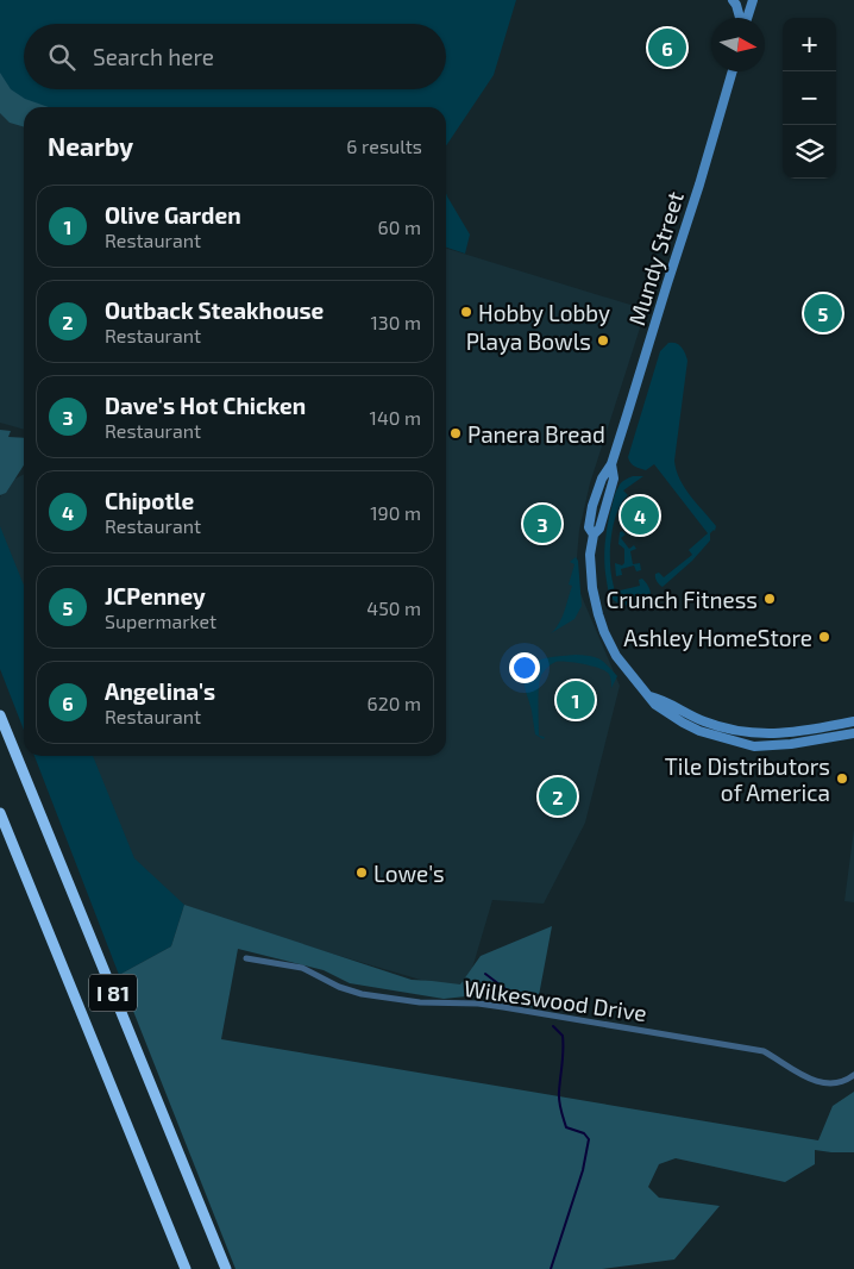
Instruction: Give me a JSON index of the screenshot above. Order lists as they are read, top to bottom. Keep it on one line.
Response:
{"streets":{"highway":["I 81"],"main road":["Mundy Street"],"street":["Wilkeswood Drive"]},"places":["Hobby Lobby","Playa Bowls","Panera Bread","Crunch Fitness","Ashley HomeStore","Tile Distributors of America","Lowe's"],"north":"right","page":{"map_buttons":["+","−"],"search":"Search here","pins":["6","5","4","3","1","2"],"heading":["Nearby","6 results"],"list":[{"mark":"1","name":"Olive Garden","note":"Restaurant","value":"60 m"},{"mark":"2","name":"Outback Steakhouse","note":"Restaurant","value":"130 m"},{"mark":"3","name":"Dave's Hot Chicken","note":"Restaurant","value":"140 m"},{"mark":"4","name":"Chipotle","note":"Restaurant","value":"190 m"},{"mark":"5","name":"JCPenney","note":"Supermarket","value":"450 m"},{"mark":"6","name":"Angelina's","note":"Restaurant","value":"620 m"}]}}
